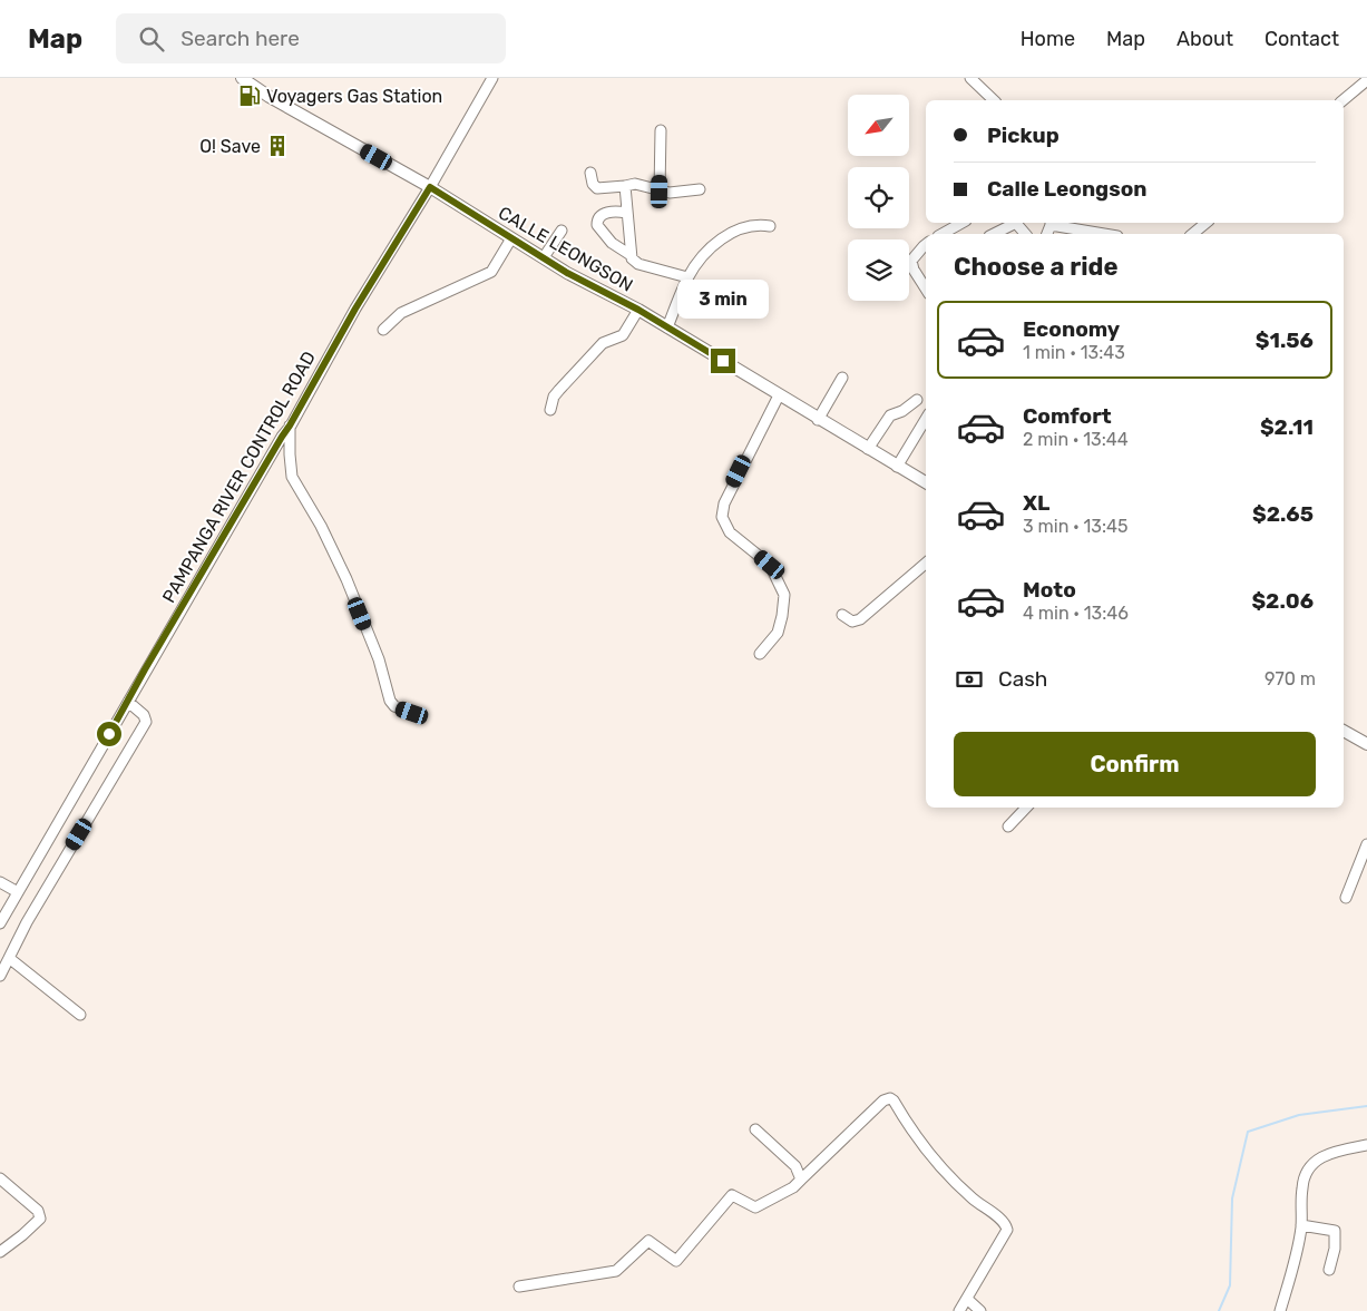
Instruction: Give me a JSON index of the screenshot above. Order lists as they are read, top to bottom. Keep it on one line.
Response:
{"streets":{"main road":["CALLE LEONGSON"],"street":["PAMPANGA RIVER CONTROL ROAD"]},"crossings":[["CALLE LEONGSON","PAMPANGA RIVER CONTROL ROAD"]],"places":{"fuel station":["Voyagers Gas Station"],"building":["O! Save"]},"north":"bottom left","page":{"header":"Map","search":"Search here","nav":["Home","Map","About","Contact"],"banner":["Pickup","Calle Leongson"],"heading":"Choose a ride","bubble":"3 min","list":[{"name":"Economy","note":"1 min · 13:43","value":"$1.56"},{"name":"Comfort","note":"2 min · 13:44","value":"$2.11"},{"name":"XL","note":"3 min · 13:45","value":"$2.65"},{"name":"Moto","note":"4 min · 13:46","value":"$2.06"}],"pay":["Cash","970 m"],"buttons":"Confirm"}}
